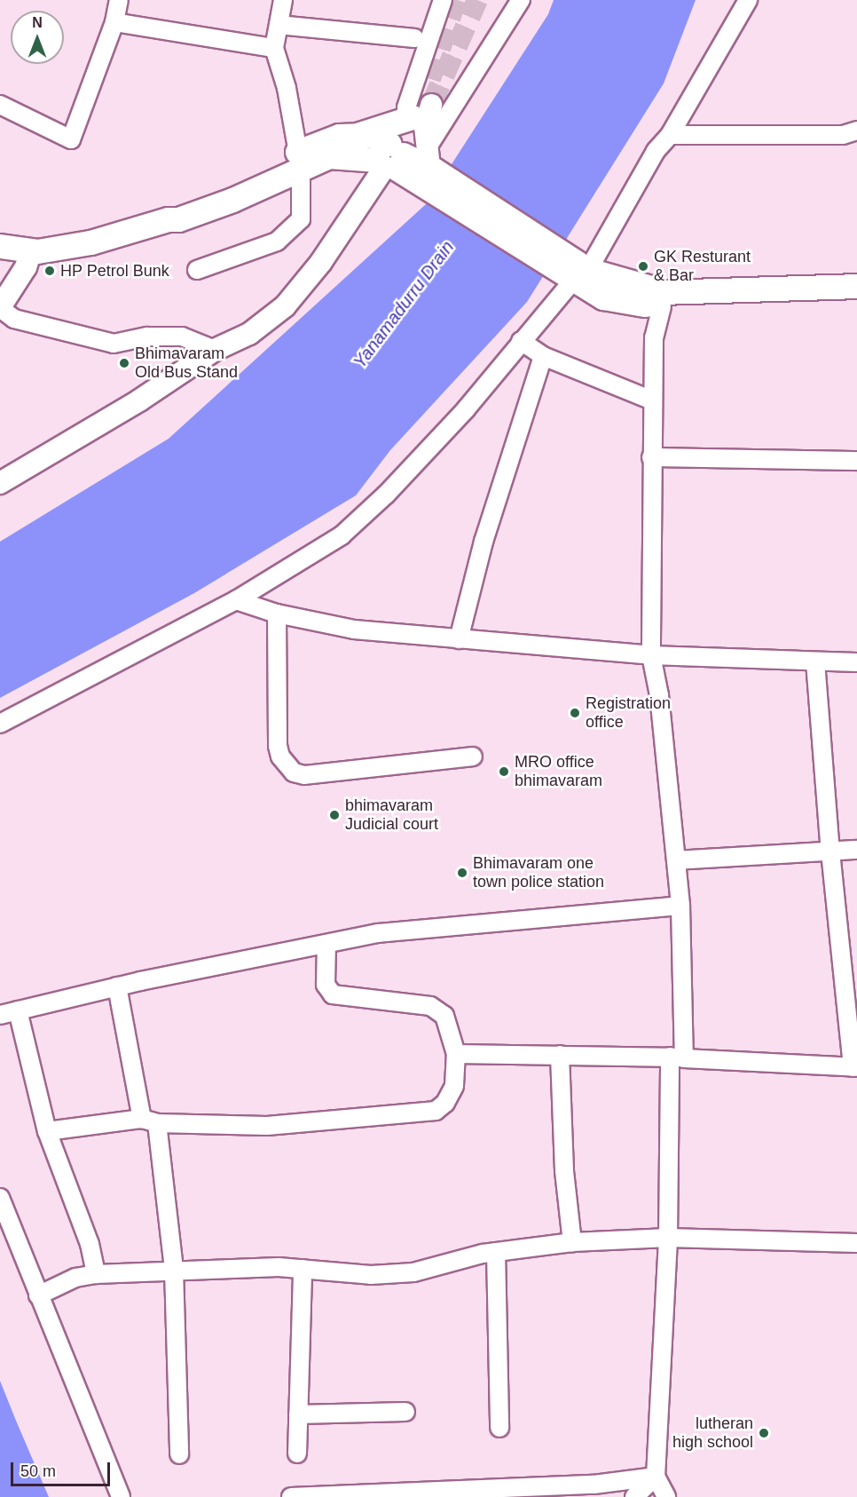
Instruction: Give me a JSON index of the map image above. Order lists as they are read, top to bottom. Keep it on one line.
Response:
{"water":["Yanamadurru Drain"],"places":["GK Resturant & Bar","HP Petrol Bunk","Bhimavaram Old Bus Stand","Registration office","MRO office bhimavaram","bhimavaram Judicial court","Bhimavaram one town police station","lutheran high school"],"scale_bar":"50 m","north":"top"}
